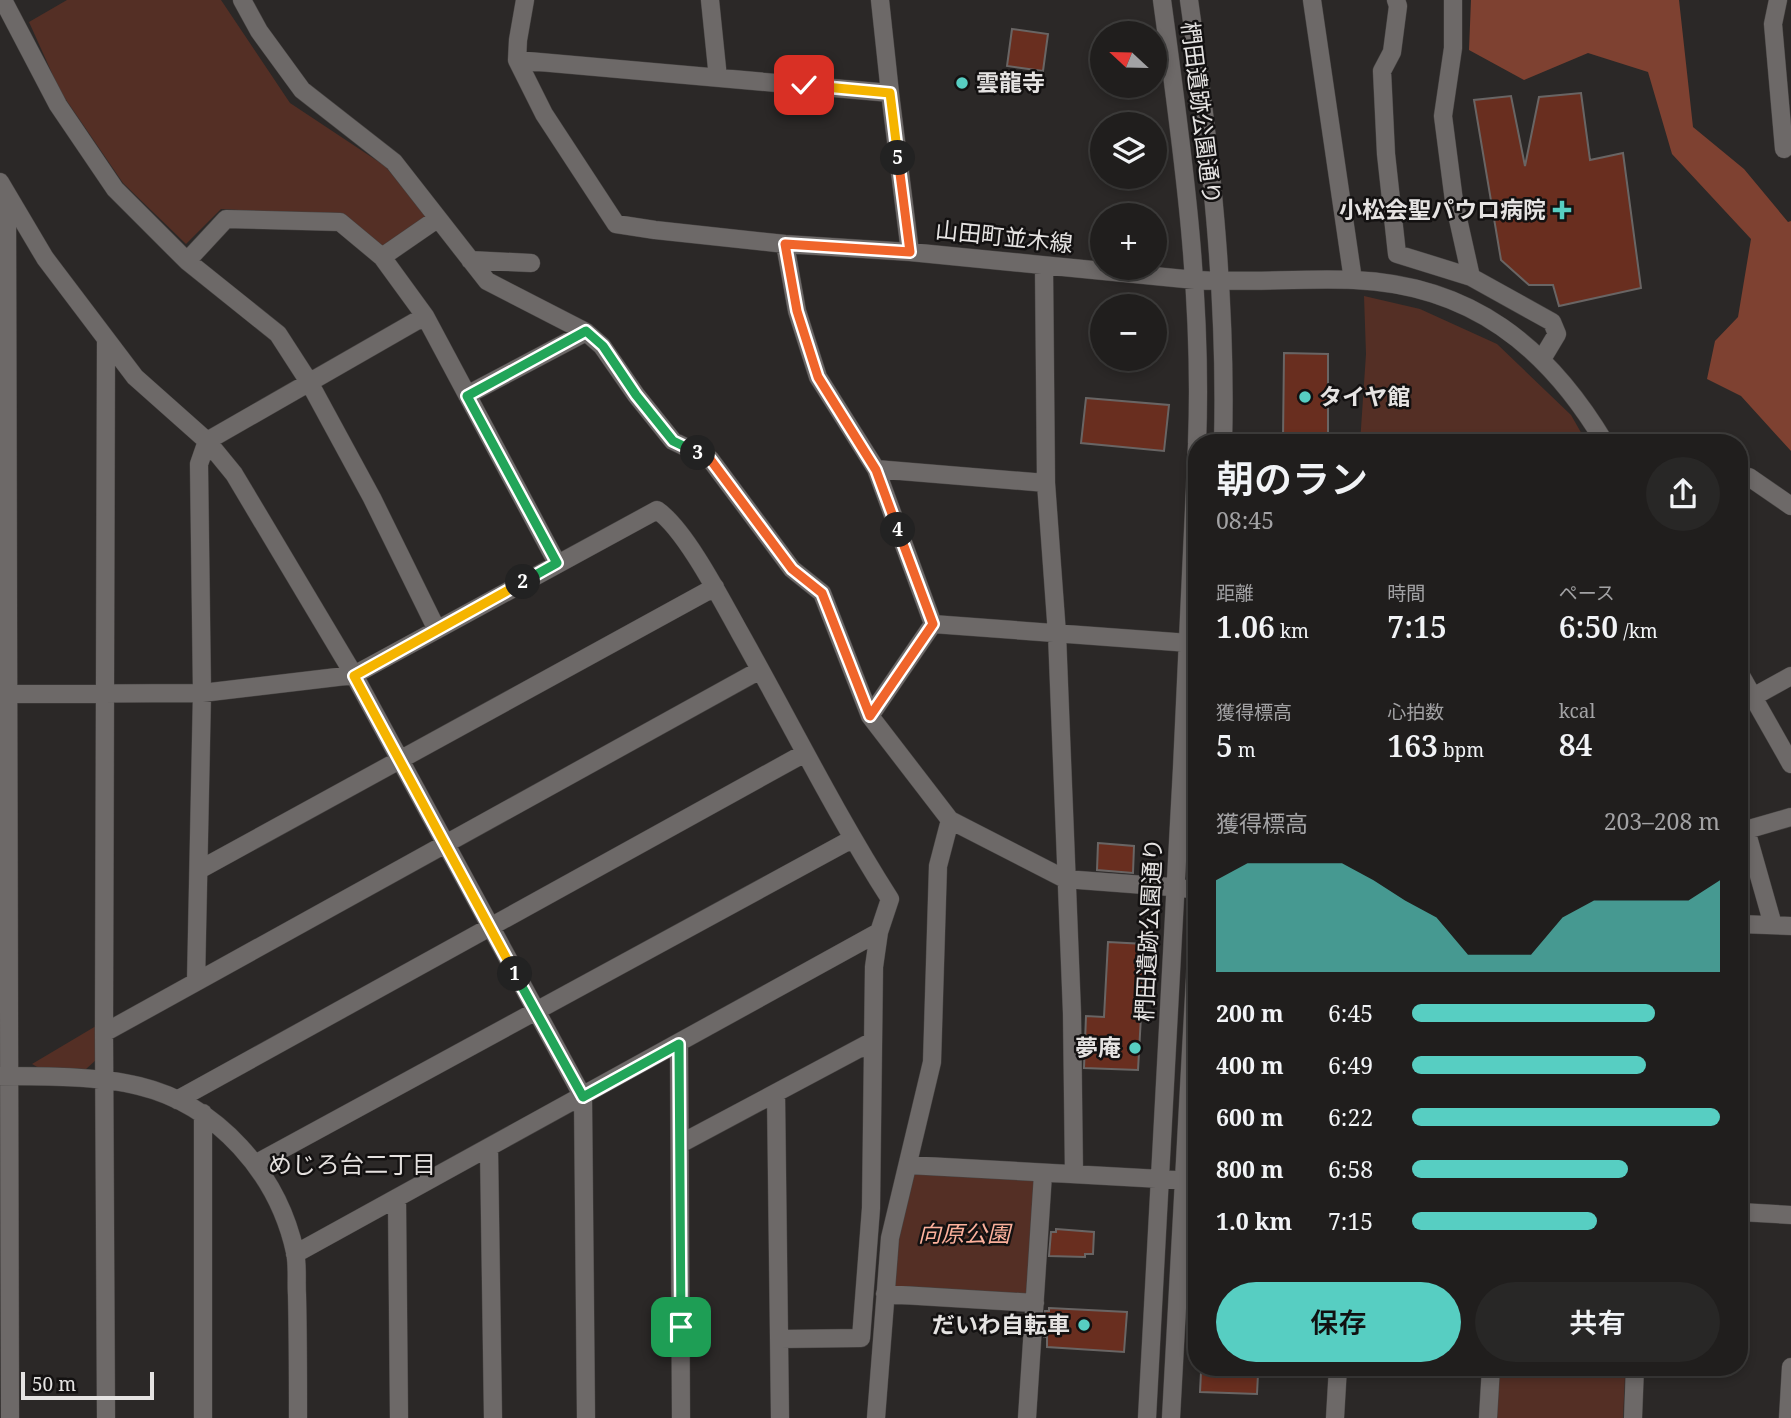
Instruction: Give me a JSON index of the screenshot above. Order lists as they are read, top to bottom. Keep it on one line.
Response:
{"streets":{"street":["椚田遺跡公園通り","山田町並木線"]},"crossings":[["椚田遺跡公園通り","山田町並木線"]],"districts":["めじろ台二丁目"],"parks":["向原公園"],"places":{"other":["雲龍寺","タイヤ館","夢庵","だいわ自転車"],"health":["小松会聖パウロ病院"]},"scale_bar":"50 m","north":"left","page":{"map_buttons":["+","−"],"pins":["5","3","4","2","1"],"heading":["朝のラン","08:45"],"stats":[["距離","1.06 km"],["時間","7:15"],["ペース","6:50 /km"],["獲得標高","5 m"],["心拍数","163 bpm"],["kcal","84"]],"chart":["獲得標高","203–208 m"],"list":[{"name":"200 m","note":"6:45"},{"name":"400 m","note":"6:49"},{"name":"600 m","note":"6:22"},{"name":"800 m","note":"6:58"},{"name":"1.0 km","note":"7:15"}],"buttons":["保存","共有"],"scale":"50 m"}}
